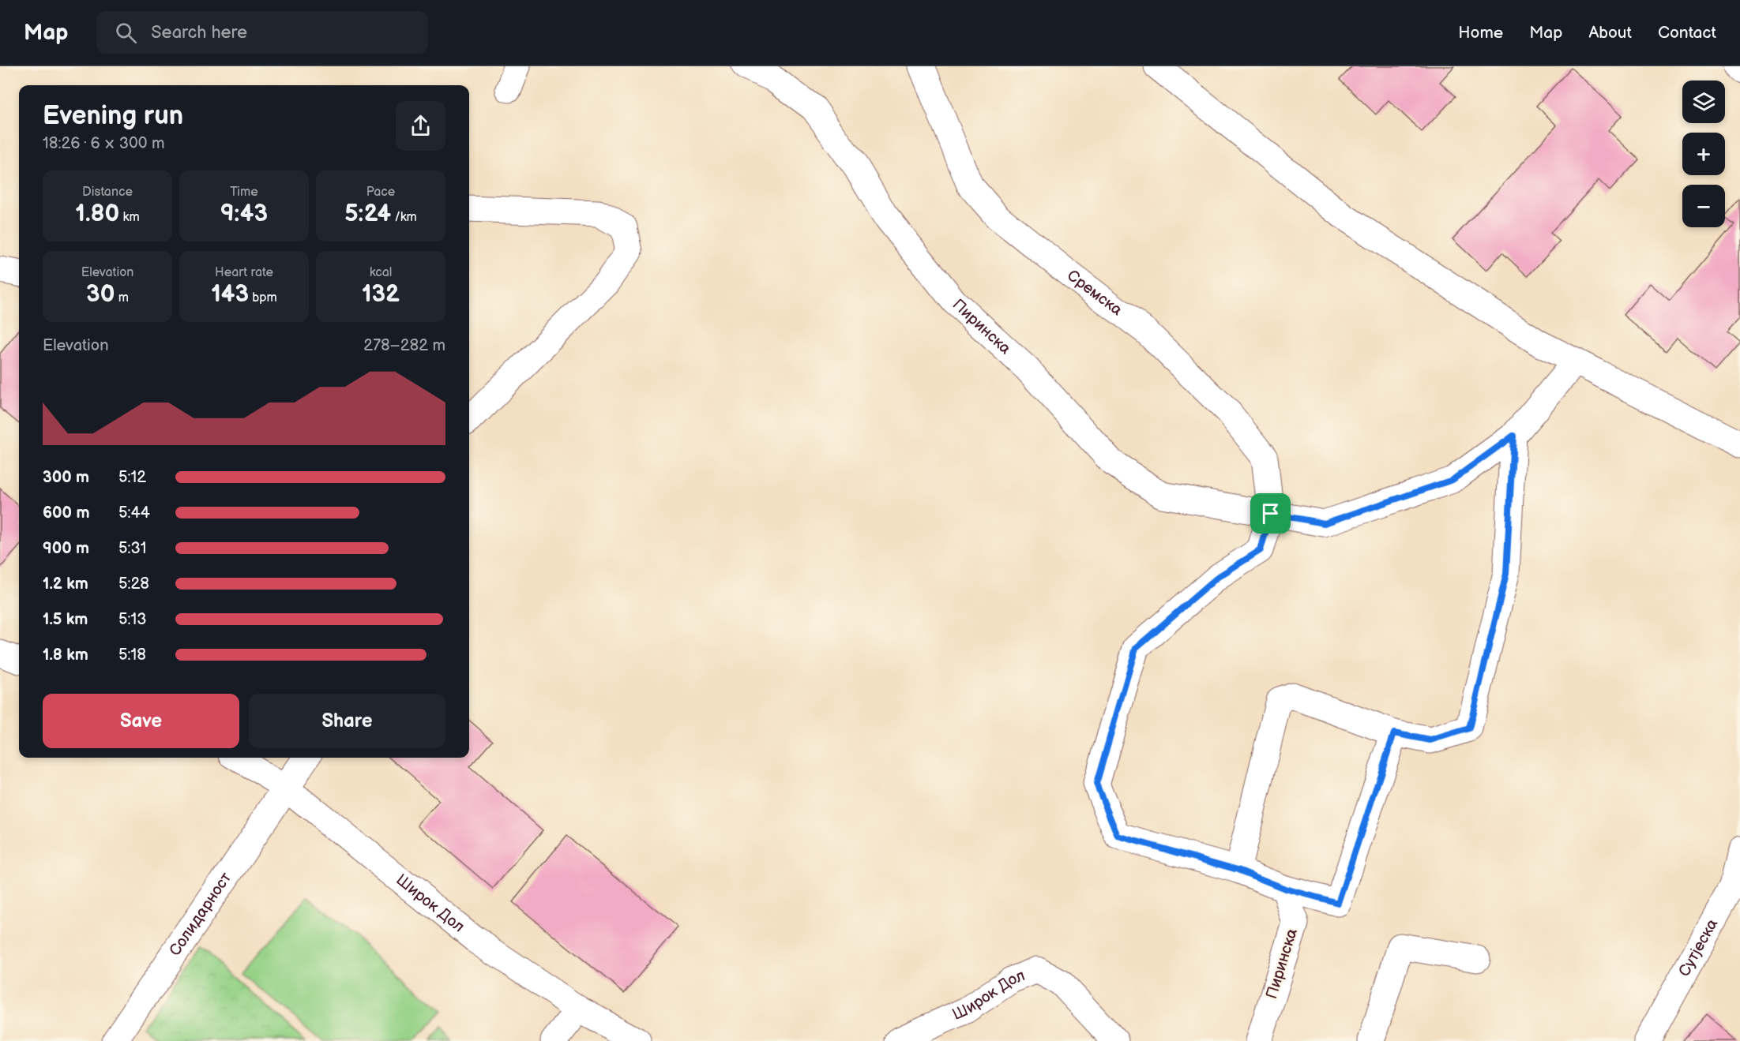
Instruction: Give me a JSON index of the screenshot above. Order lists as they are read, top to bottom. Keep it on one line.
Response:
{"streets":{"street":["Сремска","Пиринска","Широк Дол","Солидарност","Сутјеска"]},"crossings":[["Сремска","Пиринска"],["Широк Дол","Солидарност"]],"page":{"header":"Map","search":"Search here","nav":["Home","Map","About","Contact"],"map_buttons":["+","−"],"heading":["Evening run","18:26 · 6 × 300 m"],"stats":[["Distance","1.80 km"],["Time","9:43"],["Pace","5:24 /km"],["Elevation","30 m"],["Heart rate","143 bpm"],["kcal","132"]],"chart":["Elevation","278–282 m"],"list":[{"name":"300 m","note":"5:12"},{"name":"600 m","note":"5:44"},{"name":"900 m","note":"5:31"},{"name":"1.2 km","note":"5:28"},{"name":"1.5 km","note":"5:13"},{"name":"1.8 km","note":"5:18"}],"buttons":["Save","Share"]}}
